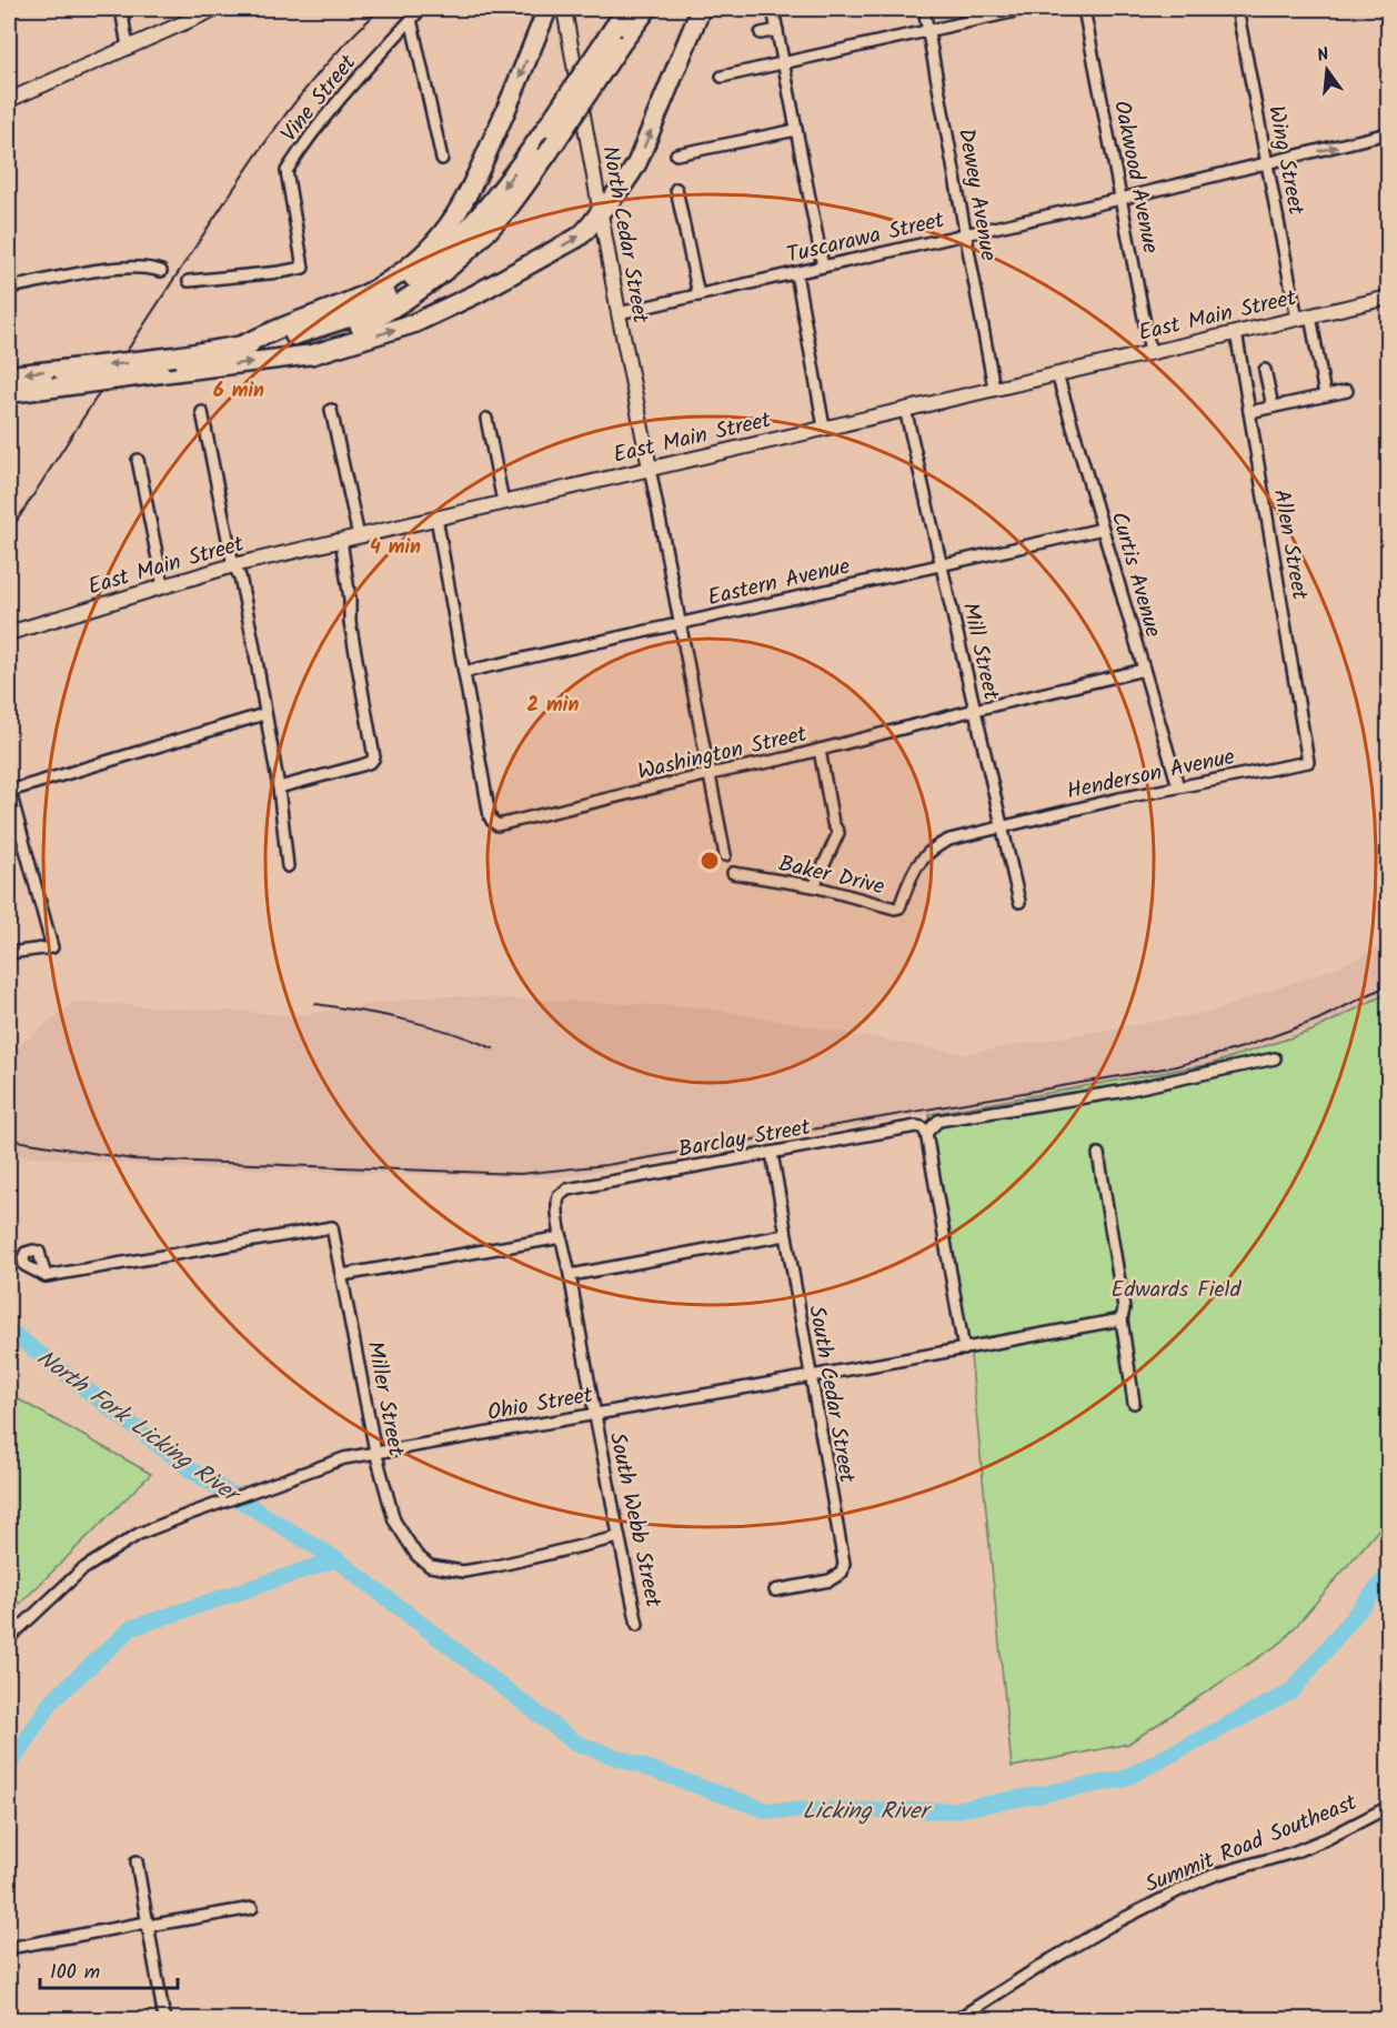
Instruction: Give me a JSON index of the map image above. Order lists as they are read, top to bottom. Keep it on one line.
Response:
{"streets":{"main road":["North Cedar Street","East Main Street"],"street":["Vine Street","Wing Street","Oakwood Avenue","Dewey Avenue","Tuscarawa Street","Allen Street","Curtis Avenue","Eastern Avenue","Mill Street","Washington Street","Henderson Avenue","Baker Drive","Barclay Street","South Cedar Street","Miller Street","Ohio Street","South Webb Street","Summit Road Southeast"]},"crossings":[["Wing Street","Tuscarawa Street"],["Wing Street","East Main Street"],["Oakwood Avenue","Tuscarawa Street"],["Oakwood Avenue","East Main Street"],["Dewey Avenue","Tuscarawa Street"],["Dewey Avenue","East Main Street"],["North Cedar Street","Tuscarawa Street"],["North Cedar Street","East Main Street"],["East Main Street","Allen Street"],["East Main Street","Curtis Avenue"],["East Main Street","Mill Street"],["Allen Street","Henderson Avenue"],["Curtis Avenue","Eastern Avenue"],["Curtis Avenue","Washington Street"],["Curtis Avenue","Henderson Avenue"],["Eastern Avenue","Mill Street"],["Eastern Avenue","Washington Street"],["Mill Street","Washington Street"],["Mill Street","Henderson Avenue"],["Mill Street","Baker Drive"],["Henderson Avenue","Baker Drive"],["Barclay Street","South Cedar Street"],["Barclay Street","South Webb Street"],["South Cedar Street","Ohio Street"],["Miller Street","Ohio Street"],["Miller Street","South Webb Street"],["Ohio Street","South Webb Street"]],"water":["North Fork Licking River","Licking River"],"parks":["Edwards Field"],"scale_bar":"100 m","north":"top","rings":["6 min","4 min","2 min"]}
